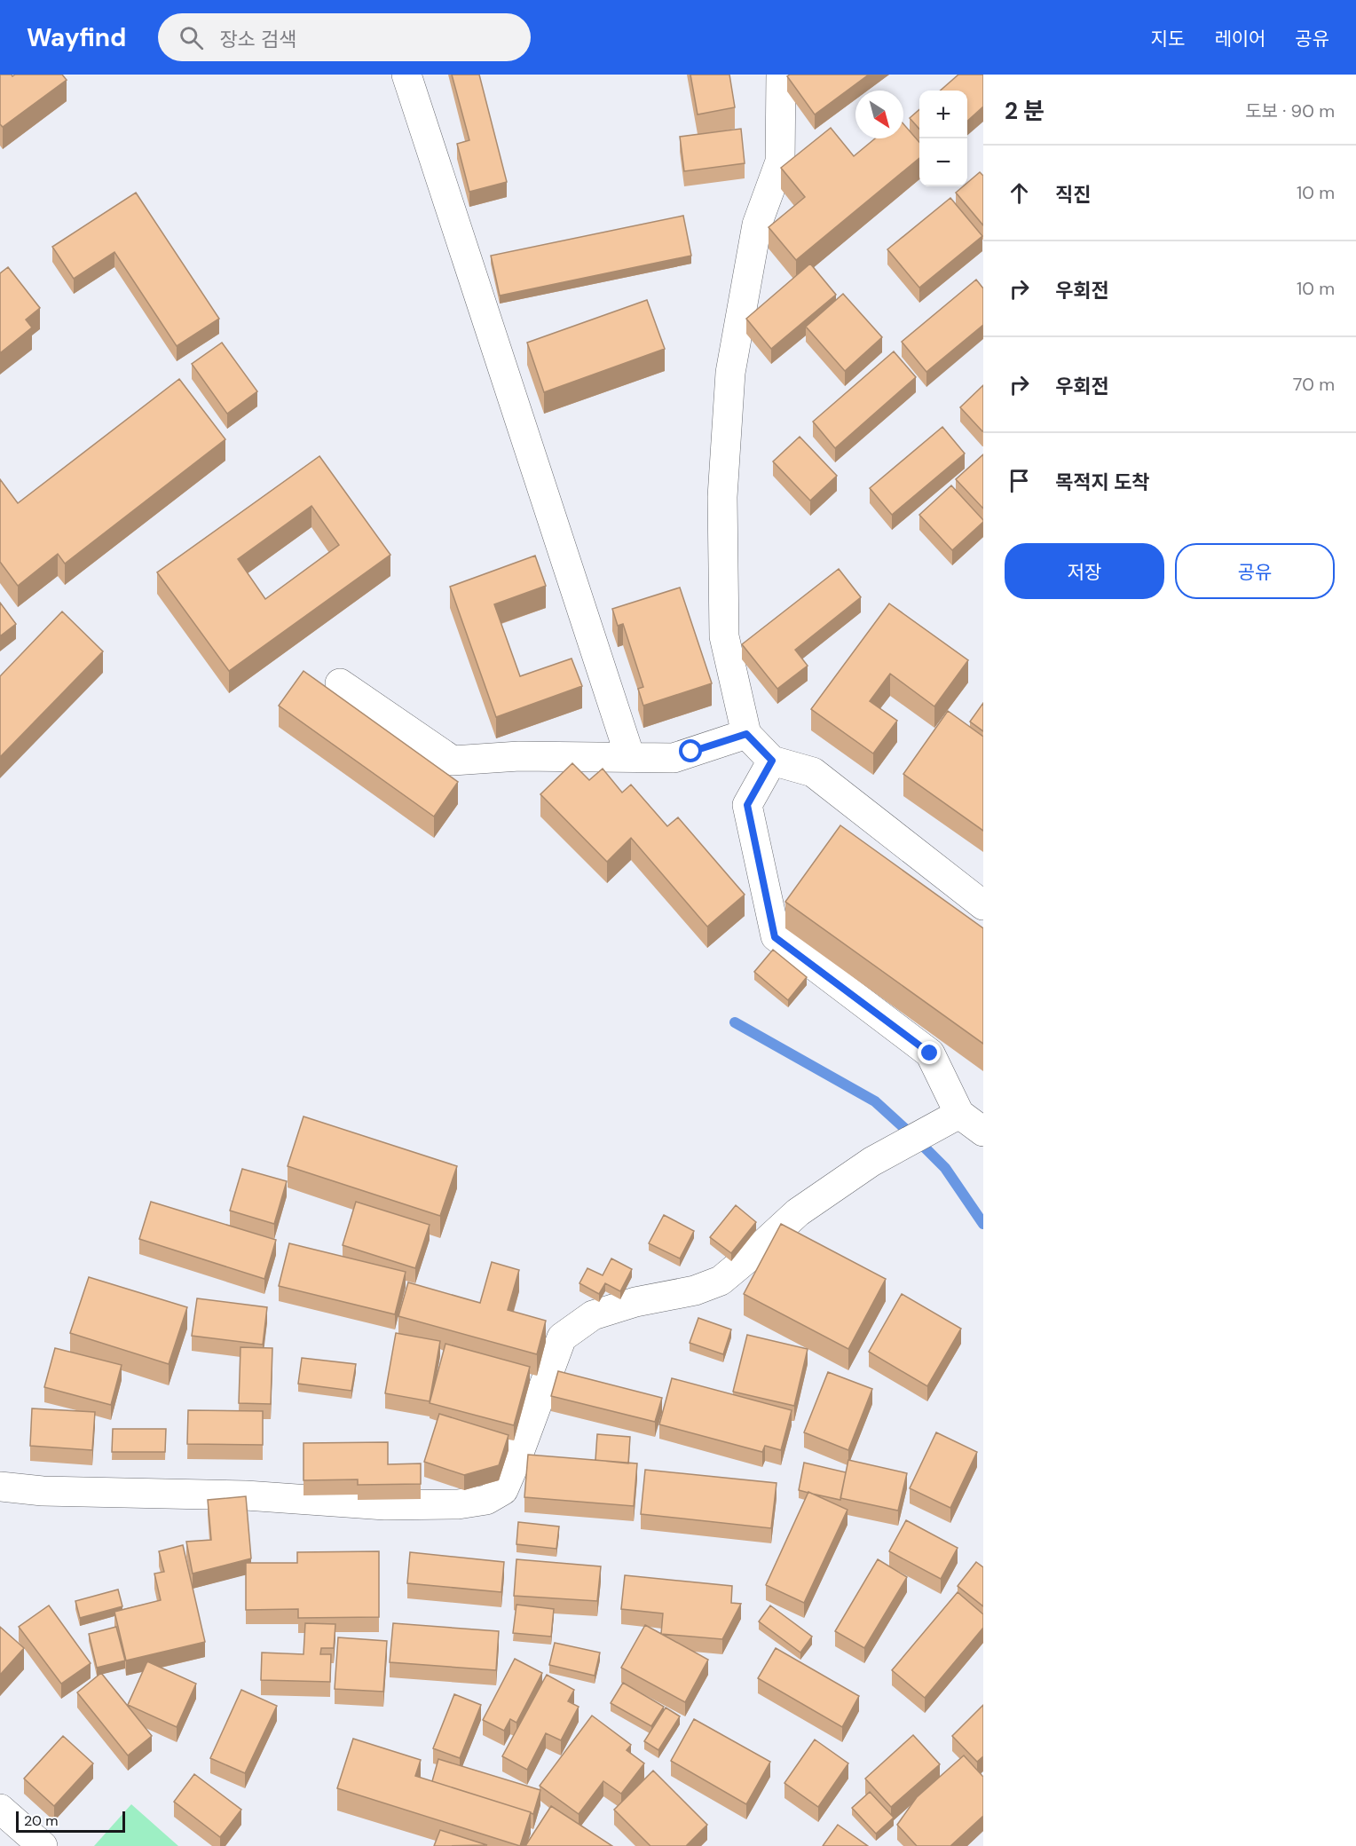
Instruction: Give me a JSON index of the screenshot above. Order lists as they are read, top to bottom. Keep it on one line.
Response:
{"scale_bar":"20 m","north":"bottom right","page":{"header":"Wayfind","search":"장소 검색","nav":["지도","레이어","공유"],"heading":["2 분","도보 · 90 m"],"map_buttons":["+","−"],"list":[["직진","10 m"],["우회전","10 m"],["우회전","70 m"],"목적지 도착"],"buttons":["저장","공유"],"scale":"20 m"}}
